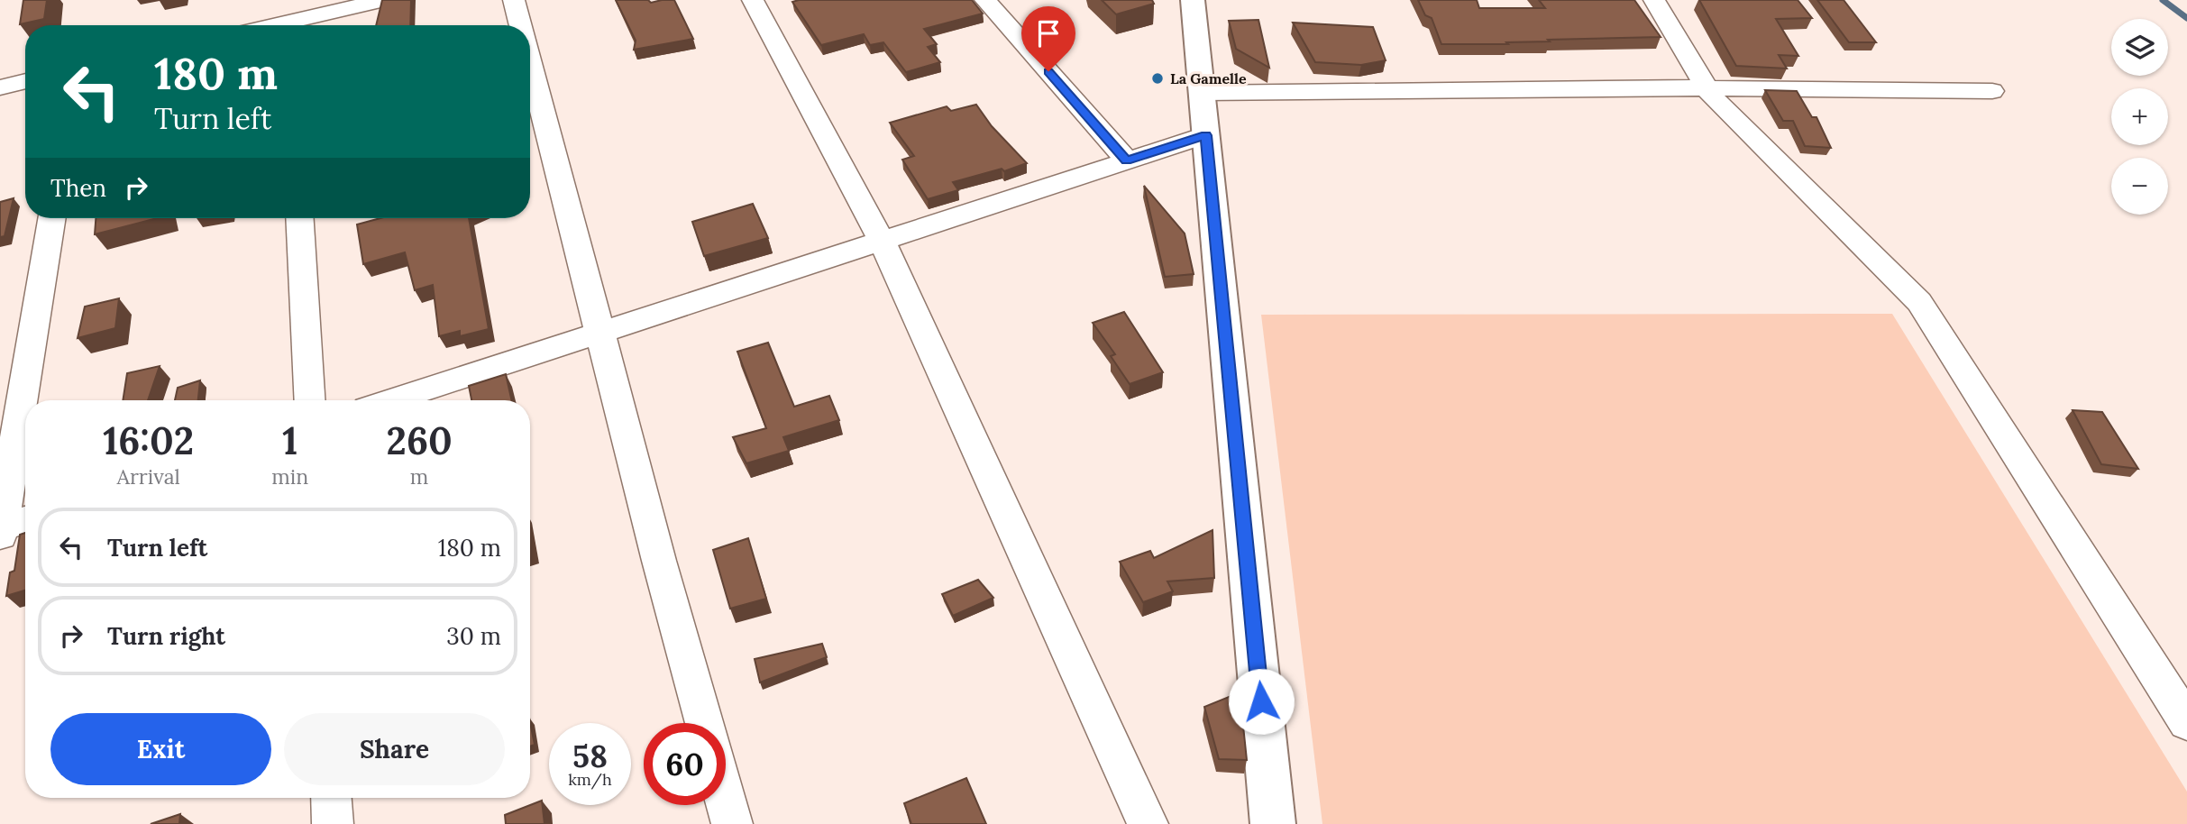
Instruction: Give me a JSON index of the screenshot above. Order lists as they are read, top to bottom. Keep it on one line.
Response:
{"places":["La Gamelle"],"page":{"map_buttons":["+","−"],"turn":["180 m","Turn left"],"then":"Then","eta":["16:02","Arrival","1","min","260","m"],"list":[{"name":"Turn left","value":"180 m"},{"name":"Turn right","value":"30 m"}],"buttons":["Exit","Share"],"speed":"58 km/h","limit":"60"}}
